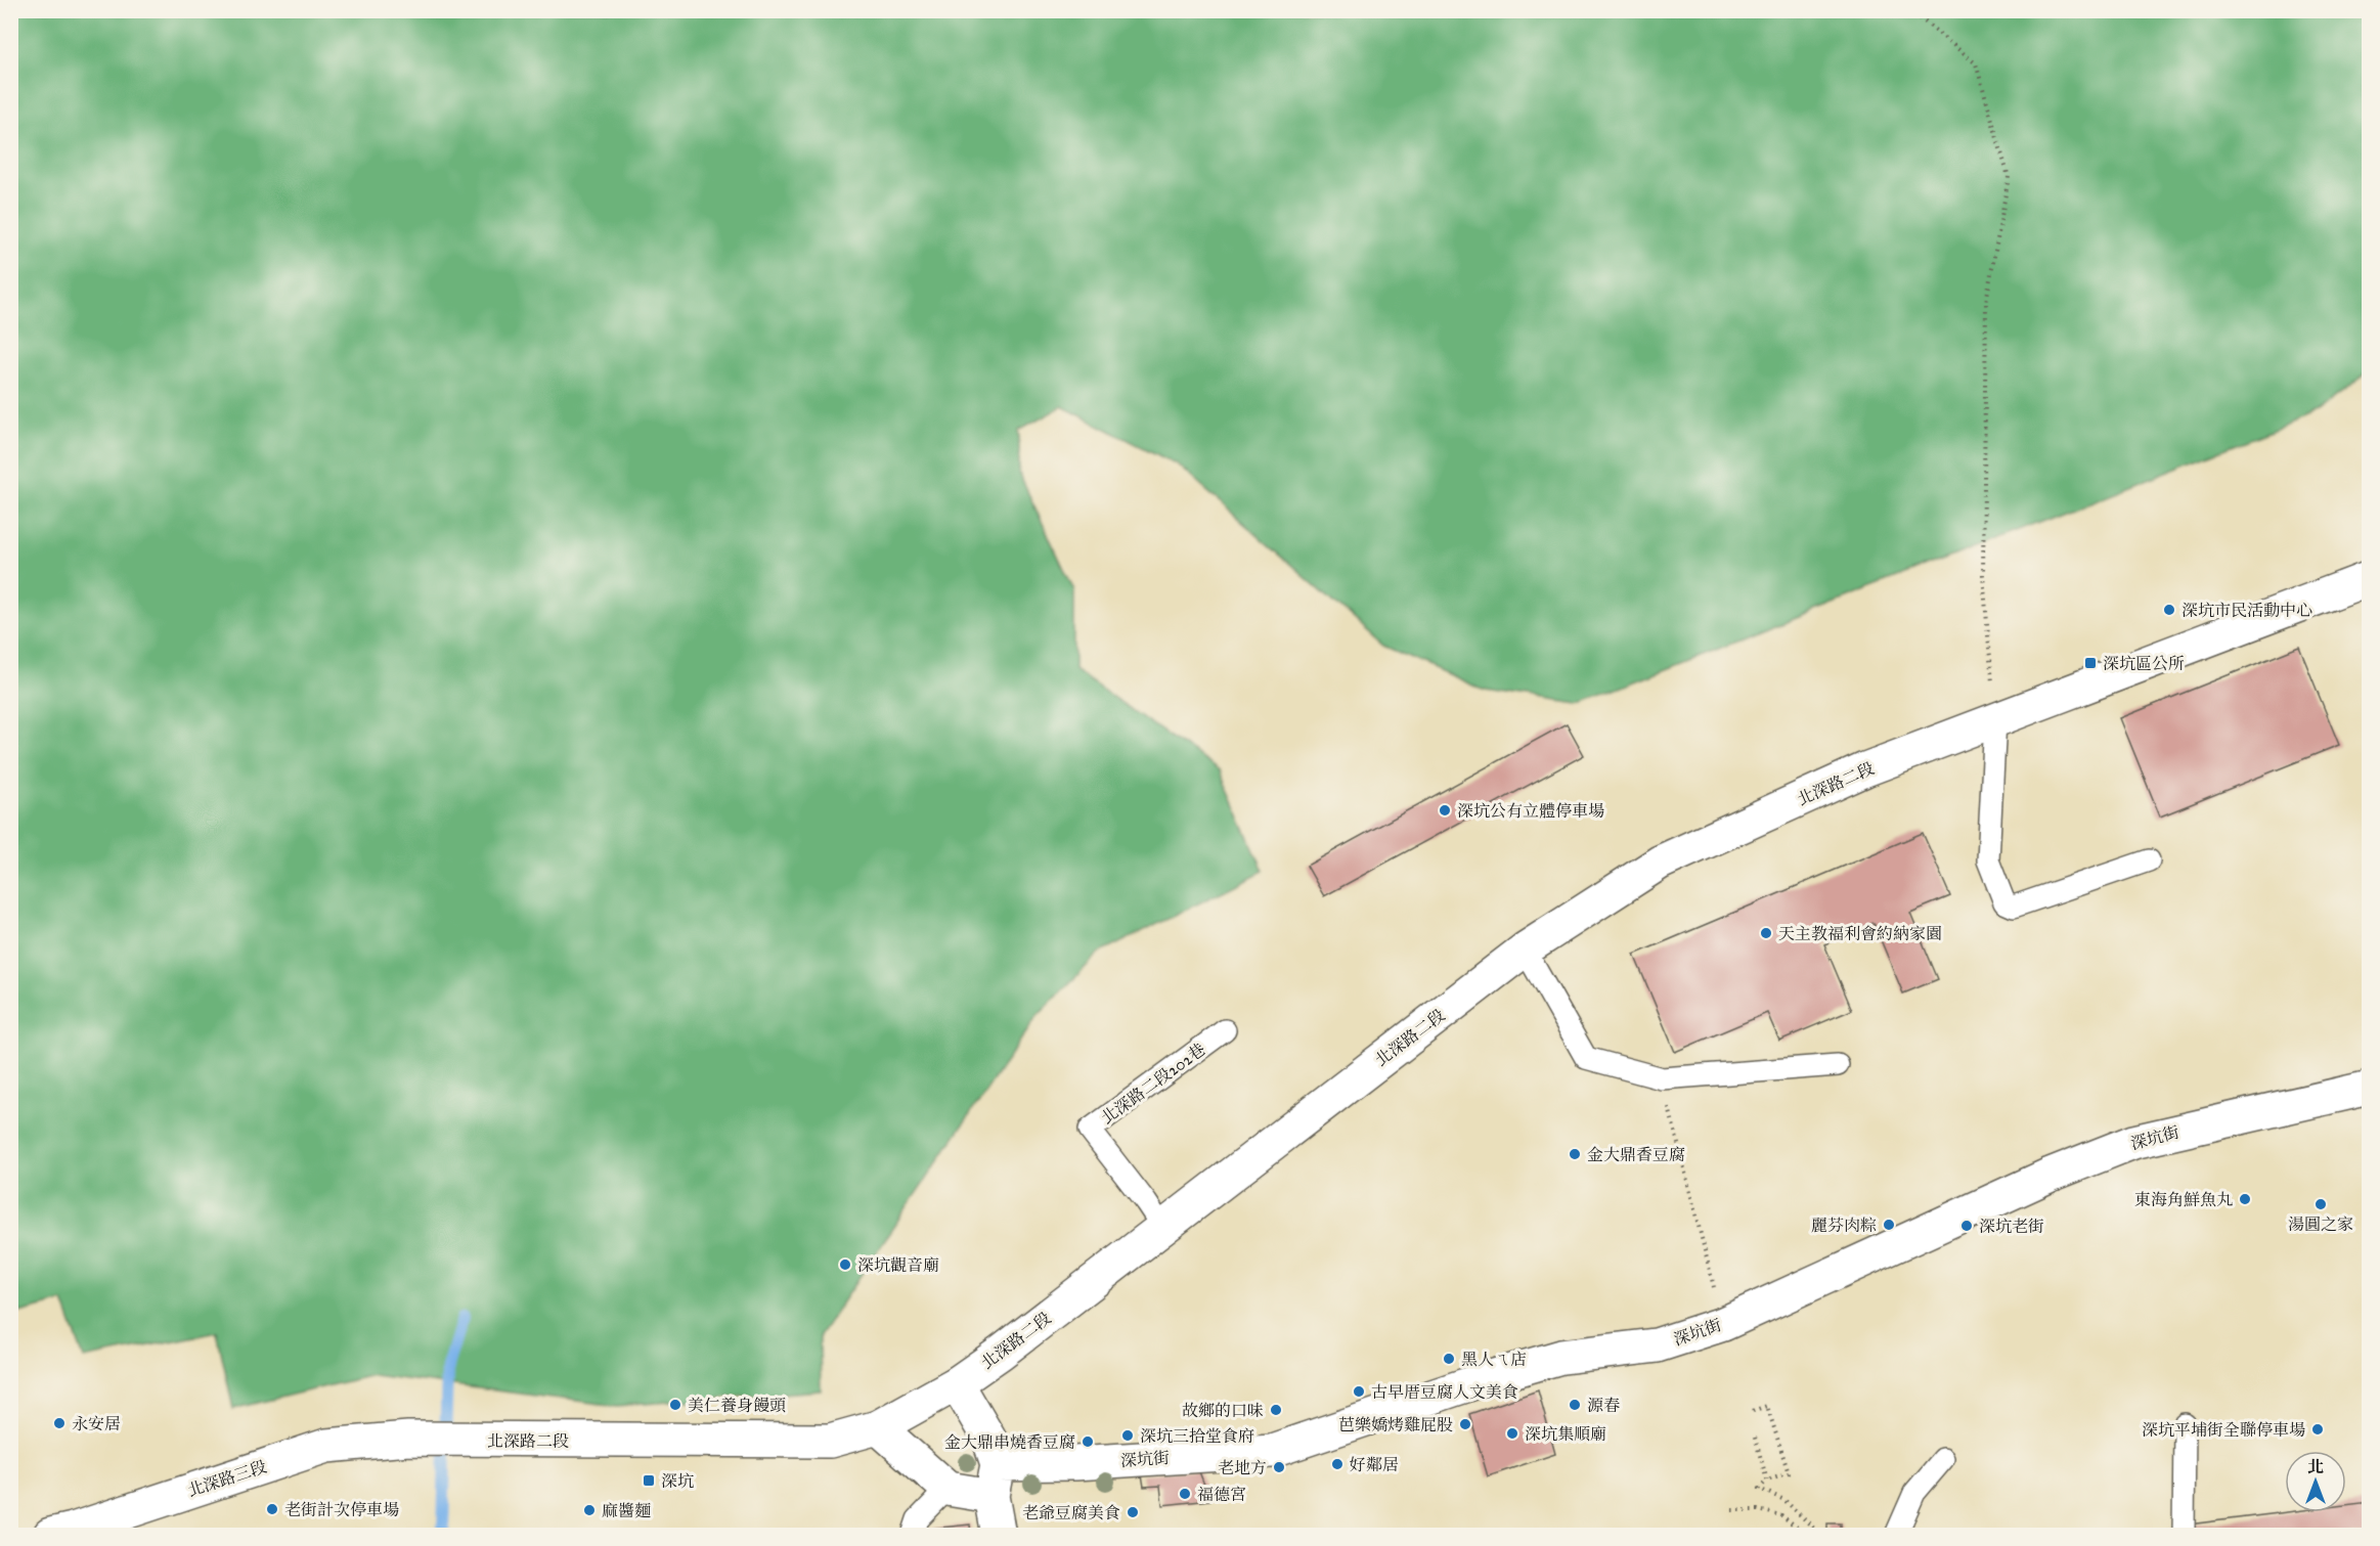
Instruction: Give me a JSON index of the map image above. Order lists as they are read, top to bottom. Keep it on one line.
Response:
{"streets":{"main road":["北深路二段","深坑街","北深路三段"],"lane":["北深路二段202巷"]},"crossings":[["北深路二段","北深路二段202巷"],["北深路二段","北深路三段"]],"places":{"other":["深坑市民活動中心","深坑公有立體停車場","天主教福利會約納家園","金大鼎香豆腐","東海角鮮魚丸","湯圓之家","麗芬肉粽","深坑老街","深坑觀音廟","黑人ㄟ店","古早厝豆腐人文美食","美仁養身饅頭","源春","故鄉的口味","永安居","芭樂嬌烤雞屁股","深坑平埔街全聯停車場","深坑集順廟","深坑三拾堂食府","金大鼎串燒香豆腐","好鄰居","老地方","福德宮","老街計次停車場","麻醬麵","老爺豆腐美食"],"transit":["深坑區公所","深坑"]},"north":"top"}
